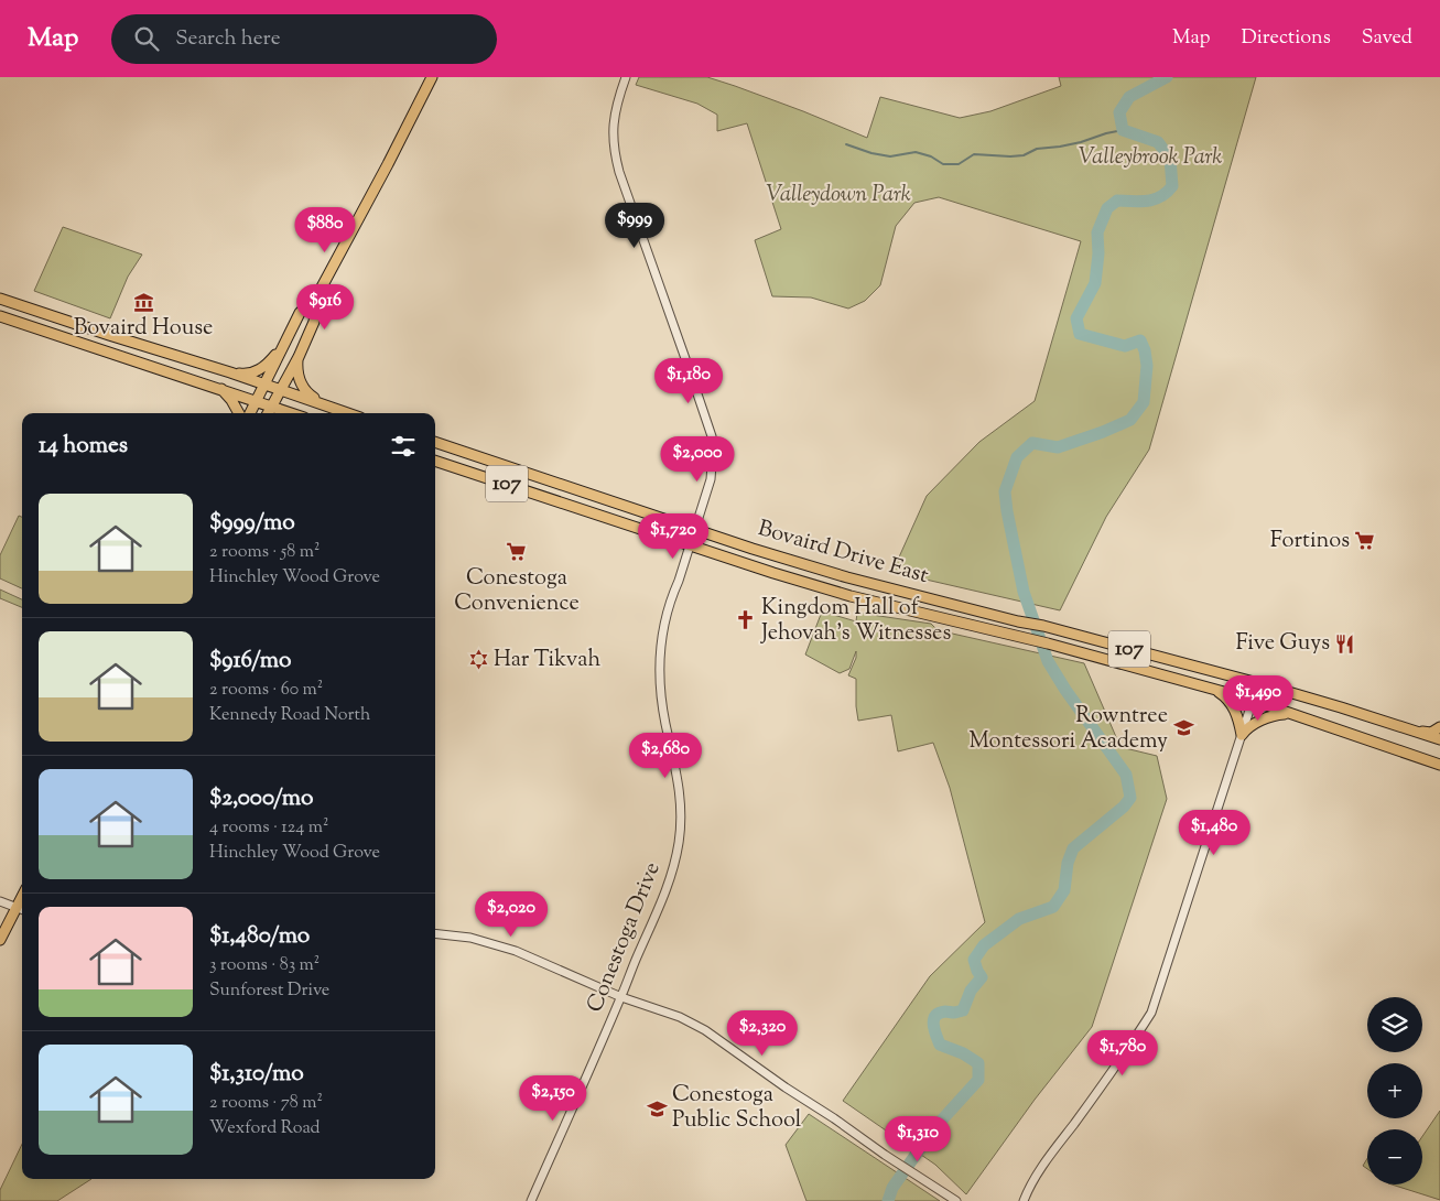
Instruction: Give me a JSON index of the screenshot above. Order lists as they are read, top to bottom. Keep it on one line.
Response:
{"streets":{"main road":["107","Bovaird Drive East"],"street":["Conestoga Drive"]},"crossings":[["Bovaird Drive East","Conestoga Drive"]],"parks":["Valleybrook Park","Valleydown Park"],"places":{"museum":["Bovaird House"],"supermarket":["Fortinos","Conestoga Convenience"],"church":["Kingdom Hall of Jehovah's Witnesses"],"restaurant":["Five Guys"],"synagogue":["Har Tikvah"],"school or university":["Rowntree Montessori Academy","Conestoga Public School"]},"page":{"header":"Map","search":"Search here","nav":["Map","Directions","Saved"],"price":["$999","$880","$916","$1,180","$2,000","$1,720","$1,490","$2,680","$1,480","$2,020","$2,320","$1,780","$2,150","$1,310"],"heading":"14 homes","list":[{"name":"$999/mo","note":"2 rooms · 58 m² · Hinchley Wood Grove"},{"name":"$916/mo","note":"2 rooms · 60 m² · Kennedy Road North"},{"name":"$2,000/mo","note":"4 rooms · 124 m² · Hinchley Wood Grove"},{"name":"$1,480/mo","note":"3 rooms · 83 m² · Sunforest Drive"},{"name":"$1,310/mo","note":"2 rooms · 78 m² · Wexford Road"}],"map_buttons":["+","−"]}}
